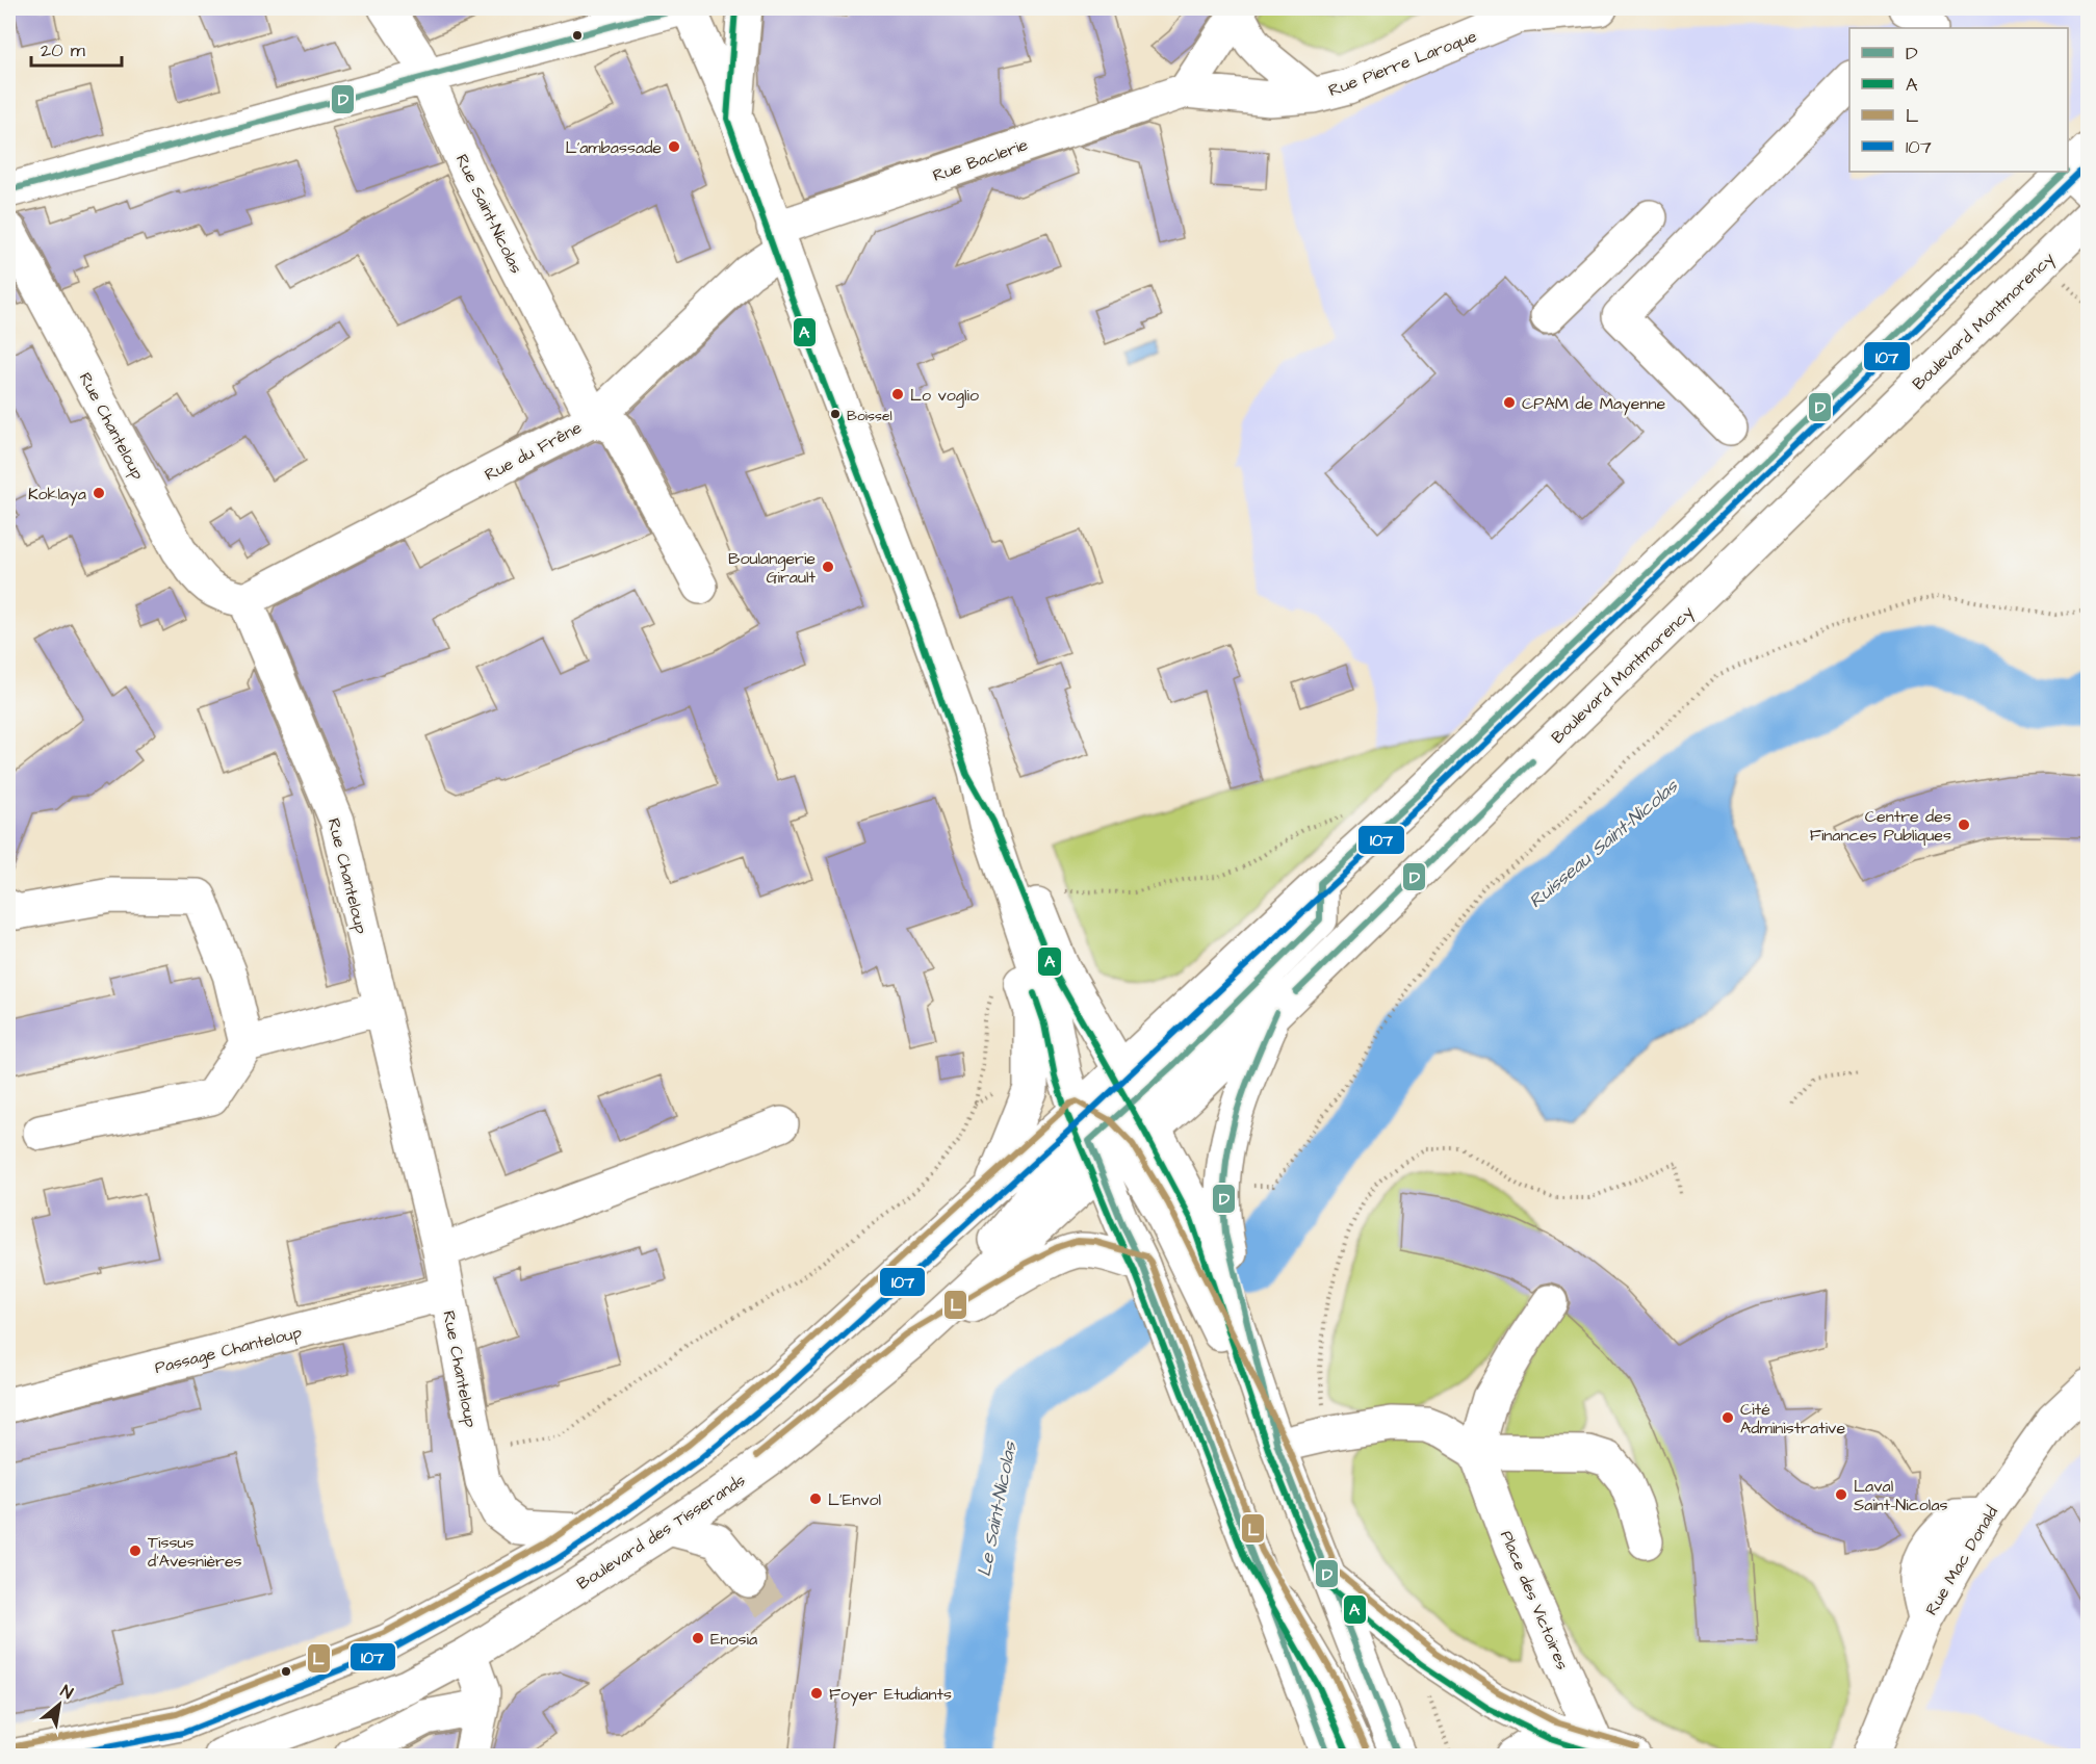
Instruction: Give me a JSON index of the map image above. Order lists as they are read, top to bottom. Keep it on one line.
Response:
{"streets":{"main road":["Rue Pierre Laroque","Rue Baclerie","Rue Saint-Nicolas","Boulevard Montmorency","Rue Chanteloup","Rue du Frêne","Passage Chanteloup","Boulevard des Tisserands","Rue Mac Donald","Place des Victoires"]},"crossings":[["Rue Pierre Laroque","Rue Baclerie"],["Rue Baclerie","Rue du Frêne"],["Rue Saint-Nicolas","Rue du Frêne"],["Rue Chanteloup","Rue du Frêne"],["Rue Chanteloup","Passage Chanteloup"]],"water":["Ruisseau Saint-Nicolas","Le Saint-Nicolas"],"places":["L'ambassade","Lo voglio","CPAM de Mayenne","Boissel","Koklaya","Boulangerie Girault","Centre des Finances Publiques","Cité Administrative","Laval Saint-Nicolas","L'Envol","Tissus d'Avesnières","Enosia","Foyer Etudiants"],"lines":["transit line D","transit line A","transit line 107","transit line L"],"legend":["D","A","L","107"],"scale_bar":"20 m","north":"top right"}
